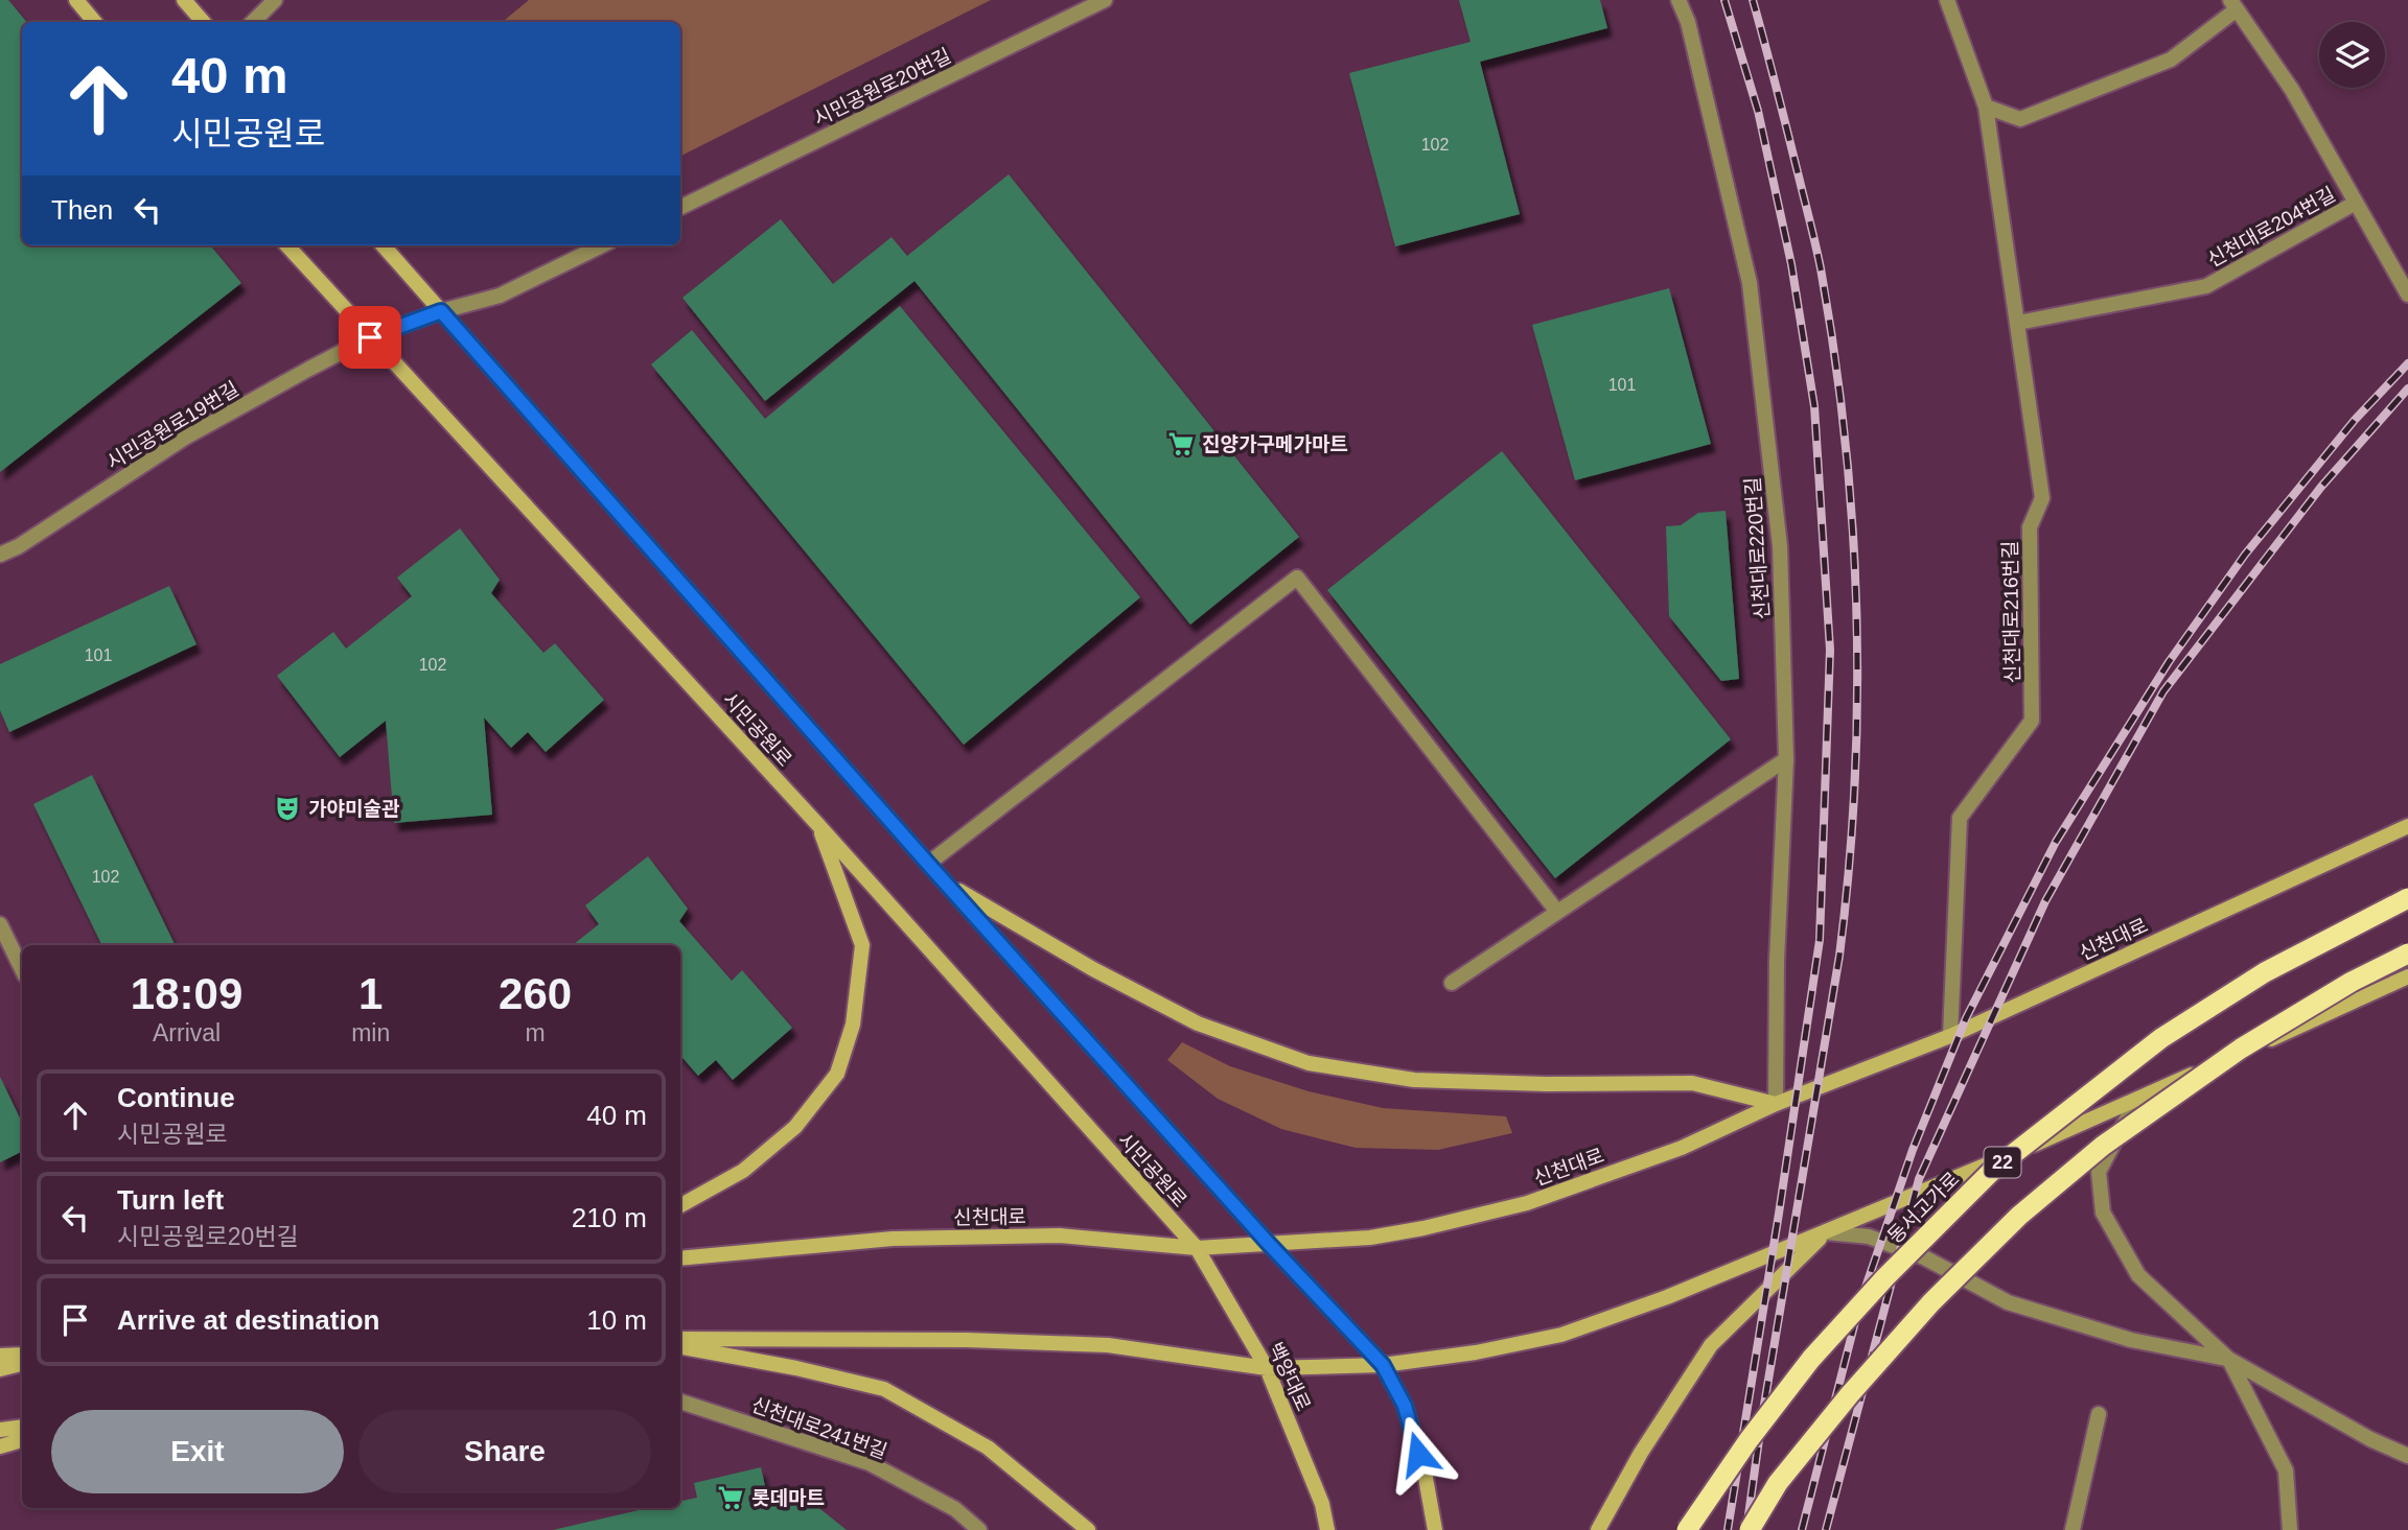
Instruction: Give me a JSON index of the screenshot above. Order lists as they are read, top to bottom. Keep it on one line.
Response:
{"streets":{"highway":["22","동서고가로"],"main road":["시민공원로","신천대로","백양대로"],"street":["시민공원로20번길","신천대로204번길","시민공원로19번길","신천대로220번길","신천대로216번길","신천대로241번길"]},"crossings":[["신천대로204번길","신천대로216번길"],["시민공원로19번길","시민공원로"],["신천대로220번길","신천대로"],["신천대로216번길","신천대로"],["시민공원로","신천대로"],["시민공원로","백양대로"],["신천대로","백양대로"]],"places":{"supermarket":["진양가구메가마트","롯데마트"],"theatre":["가야미술관"]},"house_numbers":["102","101","101","102","102"],"page":{"turn":["40 m","시민공원로"],"then":"Then","eta":["18:09","Arrival","1","min","260","m"],"list":[{"name":"Continue","note":"시민공원로","value":"40 m"},{"name":"Turn left","note":"시민공원로20번길","value":"210 m"},{"name":"Arrive at destination","value":"10 m"}],"buttons":["Exit","Share"]}}
